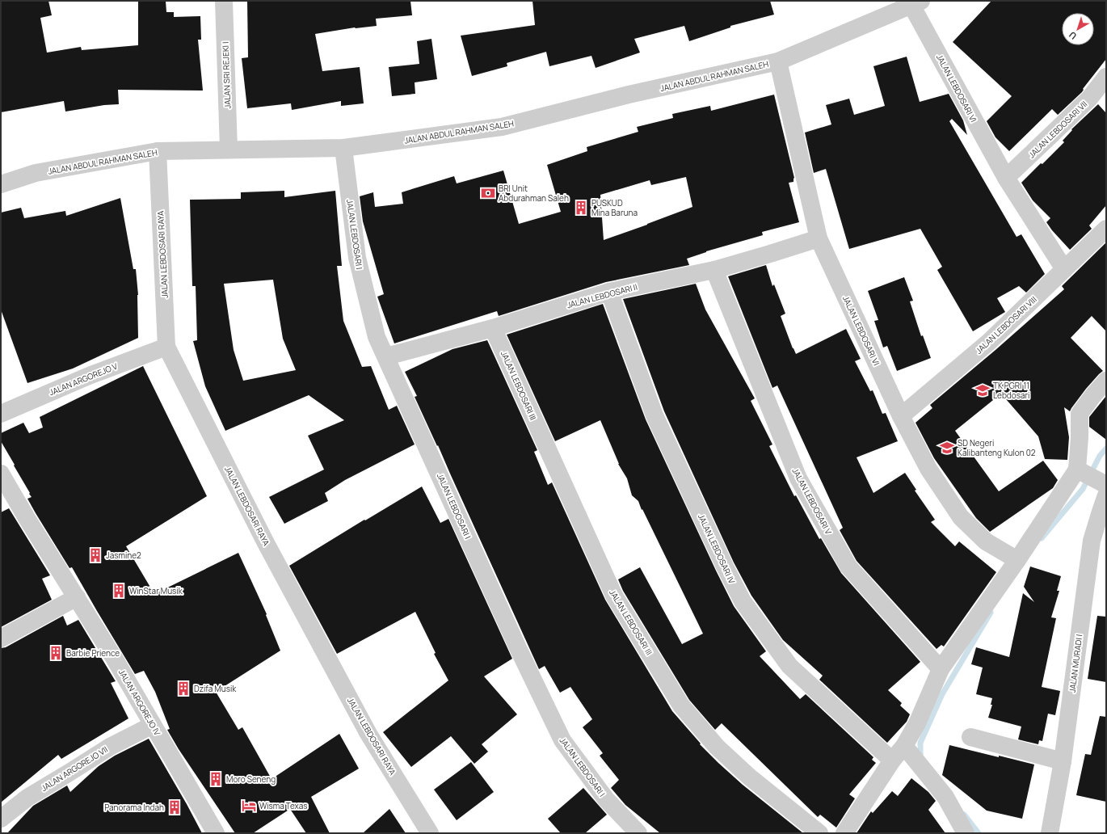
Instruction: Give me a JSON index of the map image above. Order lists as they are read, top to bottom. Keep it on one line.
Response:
{"streets":{"street":["JALAN SRI REJEKI I","JALAN ABDUL RAHMAN SALEH","JALAN LEBDOSARI VI","JALAN LEBDOSARI VII","JALAN LEBDOSARI I","JALAN LEBDOSARI RAYA","JALAN LEBDOSARI II","JALAN LEBDOSARI VIII","JALAN ARGOREJO V","JALAN LEBDOSARI III","JALAN LEBDOSARI V","JALAN LEBDOSARI IV","JALAN MURADI I","JALAN ARGOREJO IV","JALAN ARGOREJO VII"]},"crossings":[["JALAN SRI REJEKI I","JALAN ABDUL RAHMAN SALEH"],["JALAN ABDUL RAHMAN SALEH","JALAN LEBDOSARI VI"],["JALAN ABDUL RAHMAN SALEH","JALAN LEBDOSARI I"],["JALAN ABDUL RAHMAN SALEH","JALAN LEBDOSARI RAYA"],["JALAN LEBDOSARI VI","JALAN LEBDOSARI VII"],["JALAN LEBDOSARI VI","JALAN LEBDOSARI II"],["JALAN LEBDOSARI VI","JALAN LEBDOSARI VIII"],["JALAN LEBDOSARI I","JALAN LEBDOSARI II"],["JALAN LEBDOSARI RAYA","JALAN ARGOREJO V"],["JALAN LEBDOSARI II","JALAN LEBDOSARI III"],["JALAN LEBDOSARI II","JALAN LEBDOSARI V"],["JALAN LEBDOSARI II","JALAN LEBDOSARI IV"],["JALAN ARGOREJO IV","JALAN ARGOREJO VII"]],"places":{"bank":["BRI Unit Abdurahman Saleh"],"building":["PUSKUD Mina Baruna","Jasmine2","WinStar Musik","Barbie Prience","Dzifa Musik","Moro Seneng","Panorama Indah"],"school or university":["TK PGRI 11 Lebdosari","SD Negeri Kalibanteng Kulon 02"],"hotel":["Wisma Texas"]},"north":"bottom left"}
